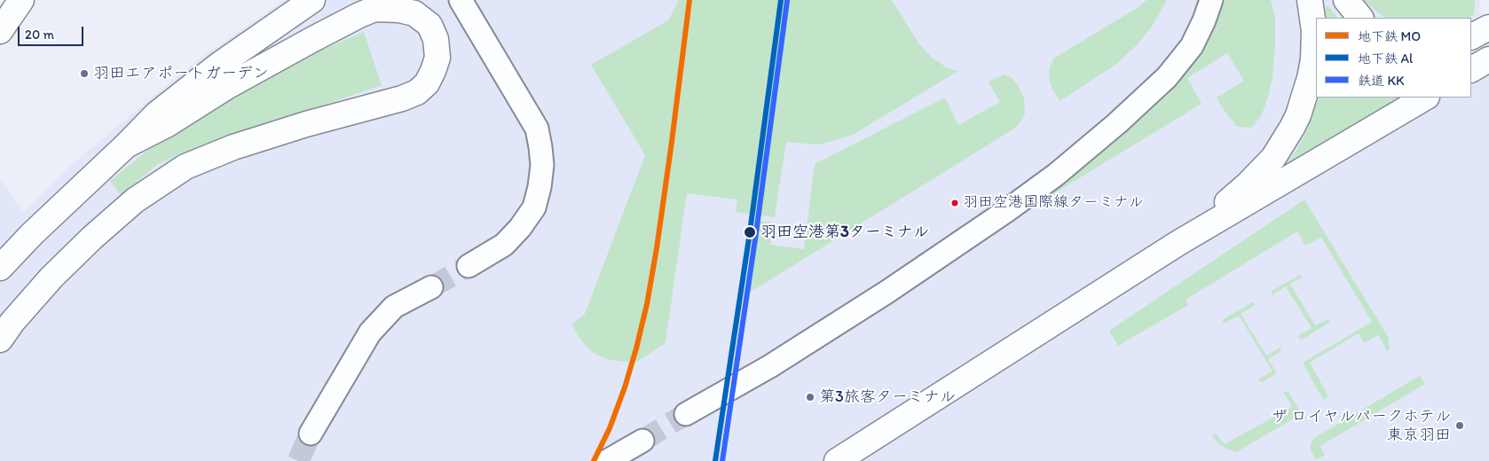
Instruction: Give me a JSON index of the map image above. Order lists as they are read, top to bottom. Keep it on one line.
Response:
{"places":["羽田エアポートガーデン","羽田空港国際線ターミナル","羽田空港第3ターミナル","第3旅客ターミナル","ザ ロイヤルパークホテル 東京羽田"],"lines":["metro line MO","metro line Al","rail line KK"],"legend":["地下鉄 MO","地下鉄 Al","鉄道 KK"],"scale_bar":"20 m"}
